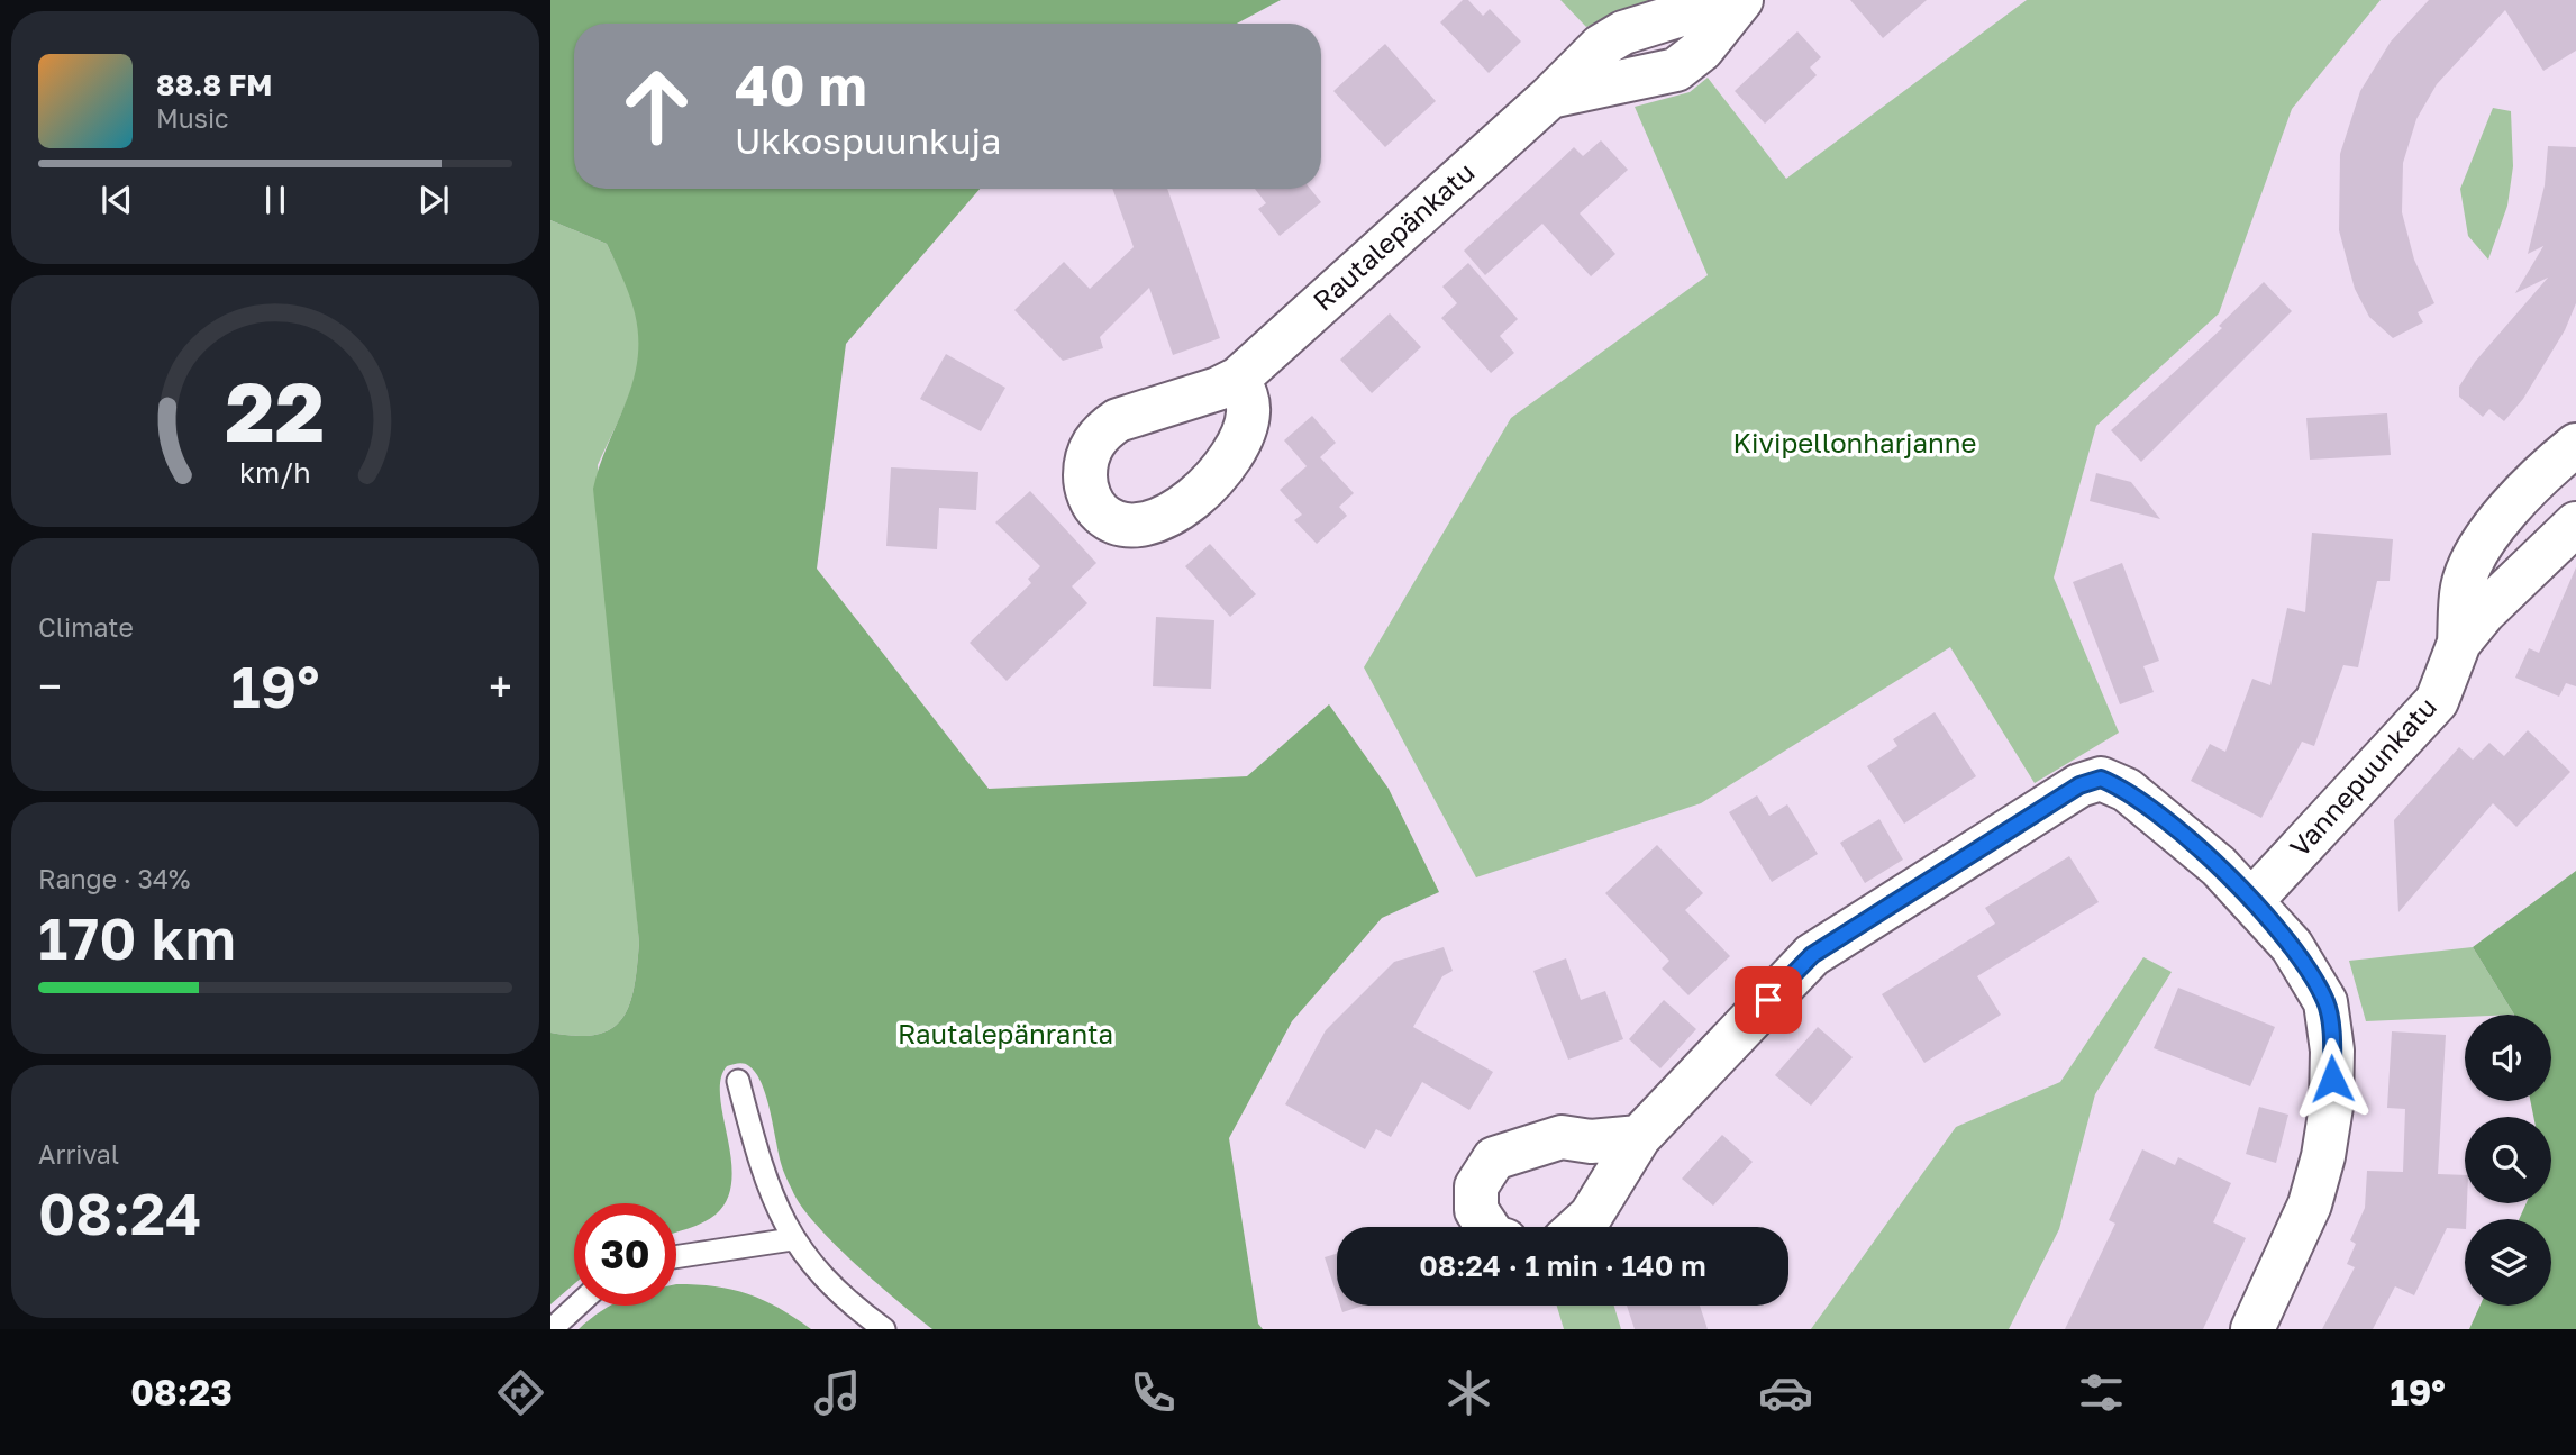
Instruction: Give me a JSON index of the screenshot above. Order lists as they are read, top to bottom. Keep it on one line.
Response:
{"streets":{"street":["Rautalepänkatu","Vannepuunkatu"]},"parks":["Kivipellonharjanne","Rautalepänranta"],"page":{"turn":["40 m","Ukkospuunkuja"],"song":["88.8 FM","Music"],"tile":["Climate",["Range · 34%","170 km"],["Arrival","08:24"]],"heat":["−","19°","+"],"limit":"30","trip":"08:24 · 1 min · 140 m","tabs":["08:23","19°"],"gauge":["22","km/h"]}}
